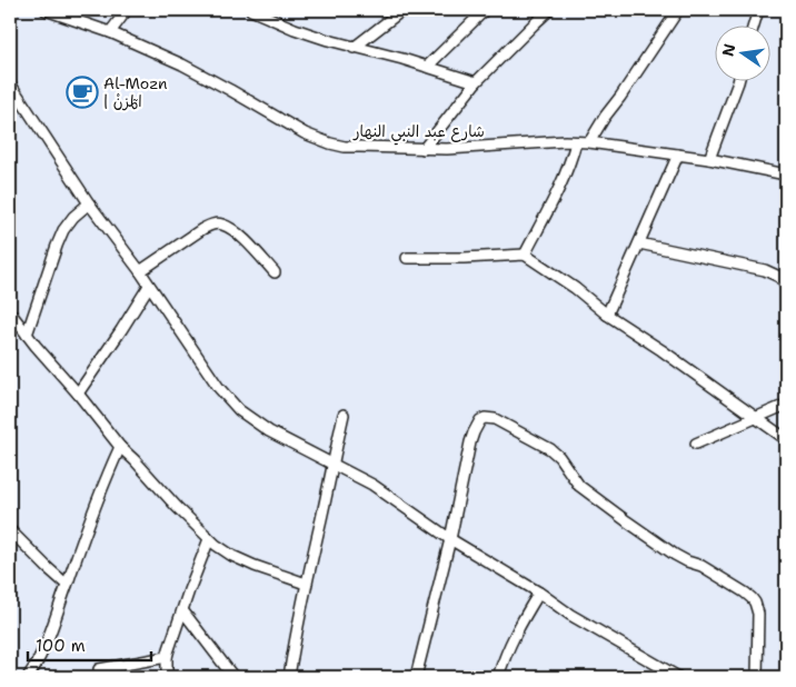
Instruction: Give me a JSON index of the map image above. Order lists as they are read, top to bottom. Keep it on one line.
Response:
{"streets":{"street":["شارع عبد النبي النهار"]},"places":{"cafe":["Al-Mozn | المٓزنْ"]},"scale_bar":"100 m","north":"left"}
